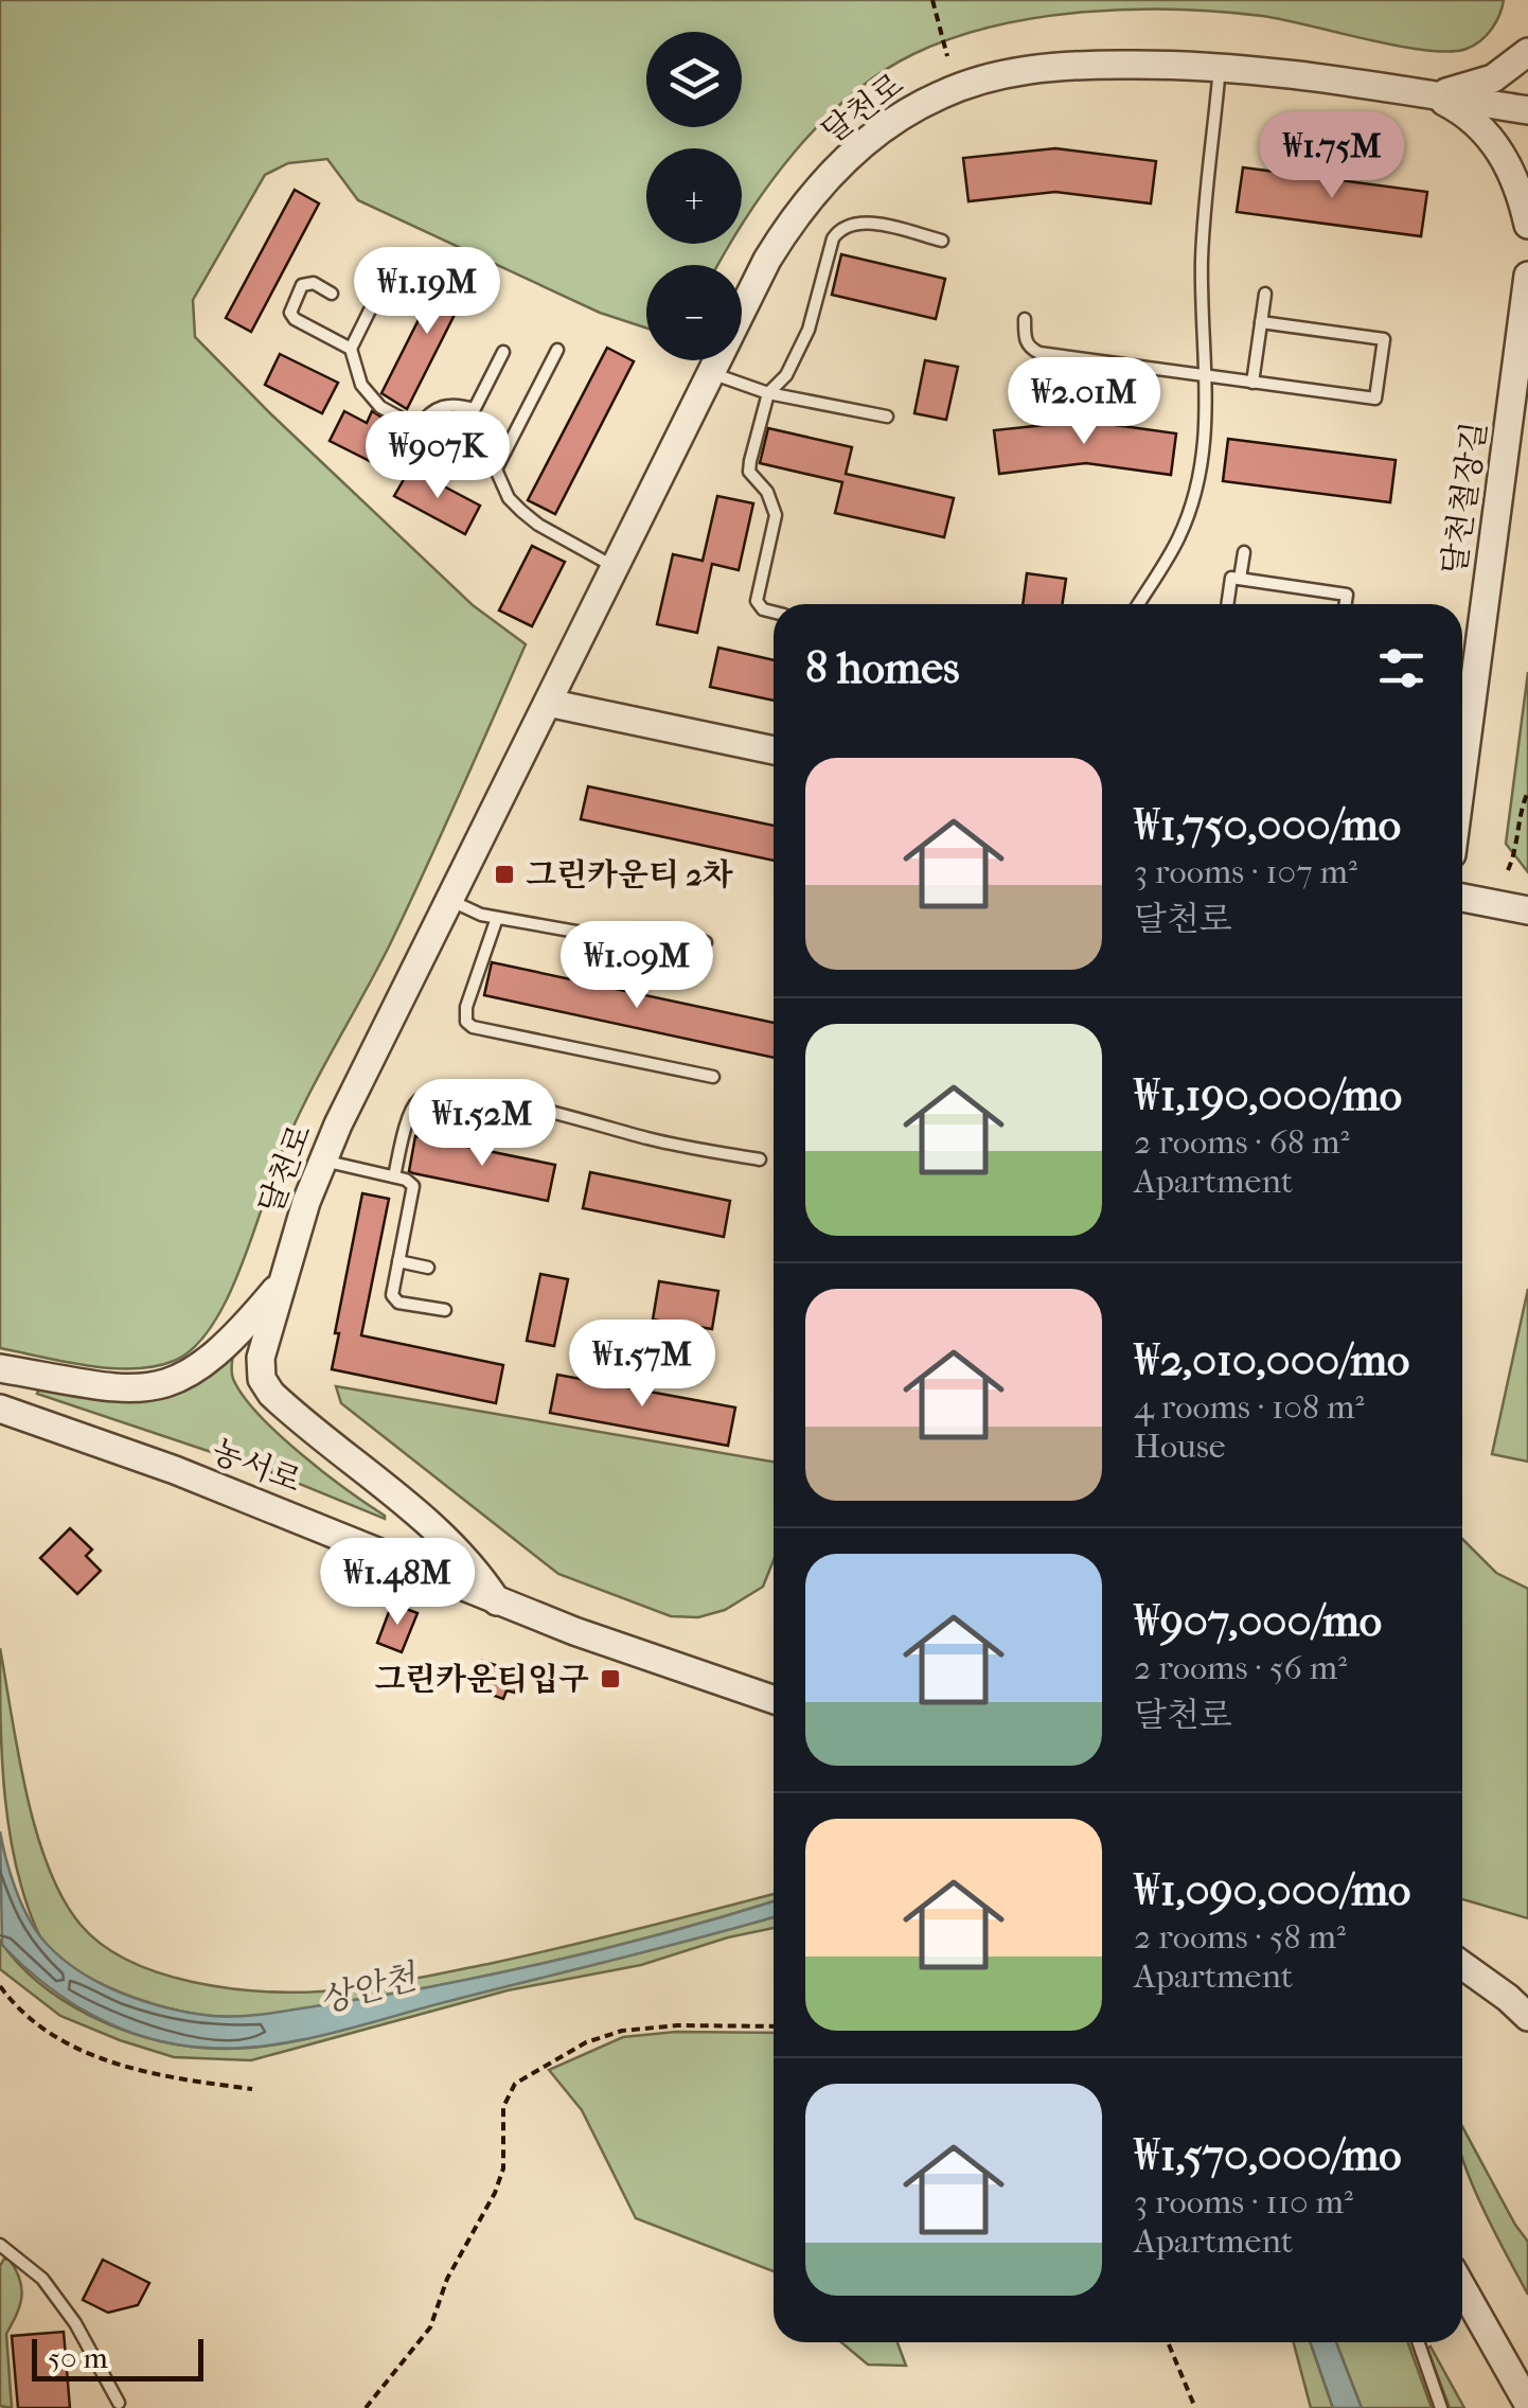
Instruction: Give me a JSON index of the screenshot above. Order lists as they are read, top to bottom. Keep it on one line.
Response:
{"streets":{"street":["달천로","달천철장길","농서로"]},"crossings":[["달천로","농서로"]],"water":["상안천"],"places":{"transit":["그린카운티 2차","그린카운티입구"]},"scale_bar":"50 m","page":{"map_buttons":["+","−"],"price":["₩1.75M","₩1.19M","₩2.01M","₩907K","₩1.09M","₩1.52M","₩1.57M","₩1.48M"],"heading":"8 homes","list":[{"name":"₩1,750,000/mo","note":"3 rooms · 107 m² · 달천로"},{"name":"₩1,190,000/mo","note":"2 rooms · 68 m² · Apartment"},{"name":"₩2,010,000/mo","note":"4 rooms · 108 m² · House"},{"name":"₩907,000/mo","note":"2 rooms · 56 m² · 달천로"},{"name":"₩1,090,000/mo","note":"2 rooms · 58 m² · Apartment"},{"name":"₩1,570,000/mo","note":"3 rooms · 110 m² · Apartment"}],"scale":"50 m"}}
